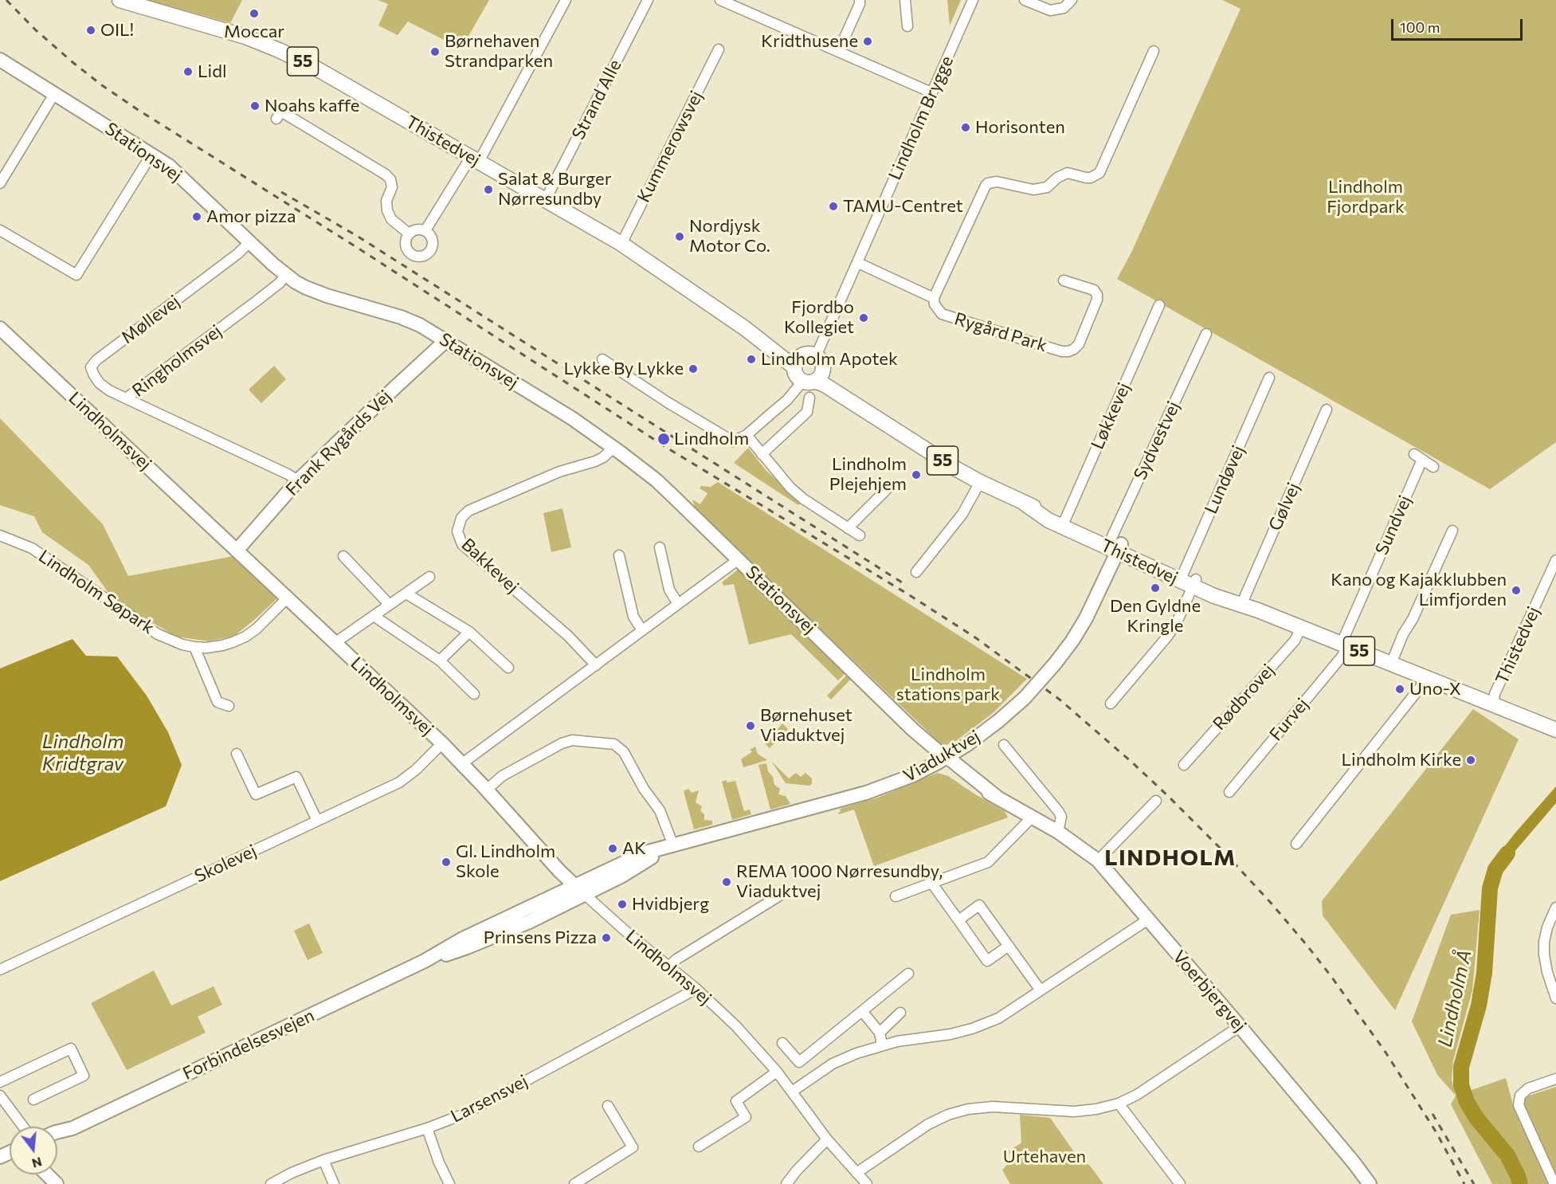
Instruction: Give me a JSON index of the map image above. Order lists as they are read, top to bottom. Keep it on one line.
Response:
{"streets":{"main road":["55","Thistedvej"],"street":["Strand Alle","Lindholm Brygge","Kummerowsvej","Stationsvej","Møllevej","Rygård Park","Ringholmsvej","Løkkevej","Lindholmsvej","Sydvestvej","Frank Rygårds Vej","Lundøvej","Gølvej","Sundvej","Bakkevej","Lindholm Søpark","Rødbrovej","Furvej","Viaduktvej","Skolevej","Voerbjergvej","Forbindelsesvejen","Larsensvej"]},"crossings":[["55","Lindholm Brygge"],["55","Thistedvej"],["Strand Alle","Thistedvej"],["Lindholm Brygge","Thistedvej"],["Thistedvej","Kummerowsvej"],["Thistedvej","Løkkevej"],["Thistedvej","Sydvestvej"],["Thistedvej","Lundøvej"],["Thistedvej","Gølvej"],["Thistedvej","Sundvej"],["Thistedvej","Rødbrovej"],["Thistedvej","Furvej"],["Thistedvej","Viaduktvej"],["Stationsvej","Møllevej"],["Stationsvej","Ringholmsvej"],["Stationsvej","Frank Rygårds Vej"],["Stationsvej","Bakkevej"],["Stationsvej","Viaduktvej"],["Stationsvej","Voerbjergvej"],["Møllevej","Ringholmsvej"],["Ringholmsvej","Frank Rygårds Vej"],["Lindholmsvej","Frank Rygårds Vej"],["Lindholmsvej","Lindholm Søpark"],["Lindholmsvej","Viaduktvej"],["Lindholmsvej","Skolevej"],["Lindholmsvej","Forbindelsesvejen"],["Lindholmsvej","Larsensvej"],["Sydvestvej","Viaduktvej"],["Sundvej","Furvej"],["Viaduktvej","Voerbjergvej"],["Viaduktvej","Forbindelsesvejen"]],"districts":["LINDHOLM"],"water":["Lindholm Kridtgrav","Lindholm Å"],"parks":["Lindholm Fjordpark","Lindholm stations park","Urtehaven"],"places":["Moccar","OIL!","Kridthusene","Børnehaven Strandparken","Lidl","Noahs kaffe","Horisonten","Salat & Burger Nørresundby","TAMU-Centret","Amor pizza","Nordjysk Motor Co.","Fjordbo Kollegiet","Lindholm Apotek","Lykke By Lykke","Lindholm","Lindholm Plejehjem","Den Gyldne Kringle","Kano og Kajakklubben Limfjorden","Uno-X","Børnehuset Viaduktvej","Lindholm Kirke","AK","Gl. Lindholm Skole","REMA 1000 Nørresundby, Viaduktvej","Hvidbjerg","Prinsens Pizza"],"scale_bar":"100 m","north":"bottom"}
